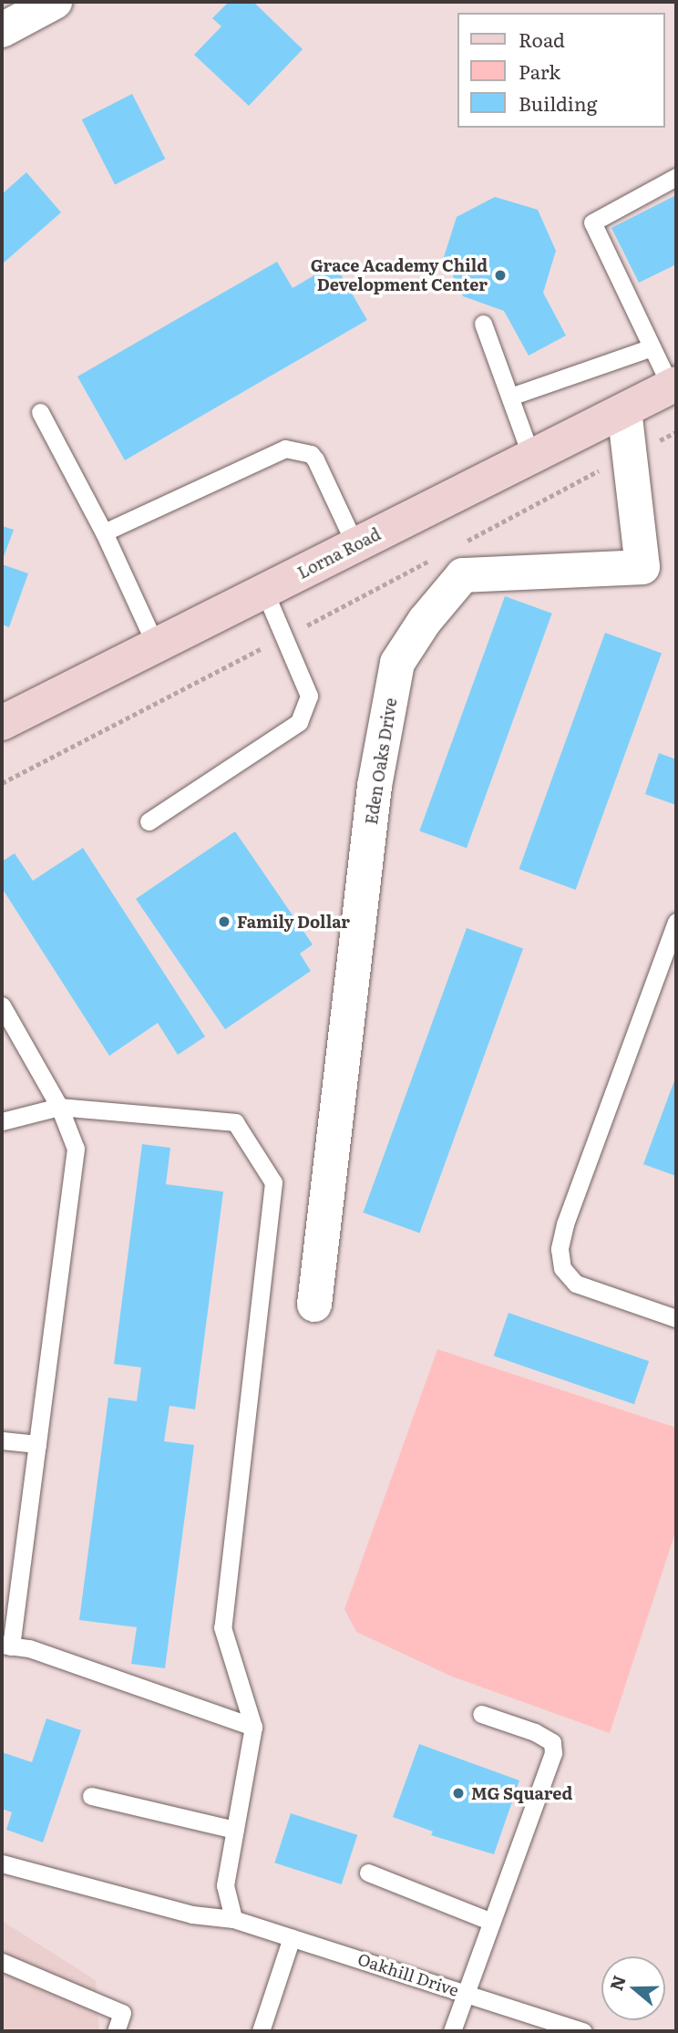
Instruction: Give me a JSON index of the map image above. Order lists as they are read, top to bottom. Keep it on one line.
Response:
{"streets":{"street":["Lorna Road","Eden Oaks Drive"],"lane":["Oakhill Drive"]},"crossings":[["Lorna Road","Eden Oaks Drive"]],"places":["Grace Academy Child Development Center","Family Dollar","MG Squared"],"legend":["Road","Park","Building"],"north":"left"}
